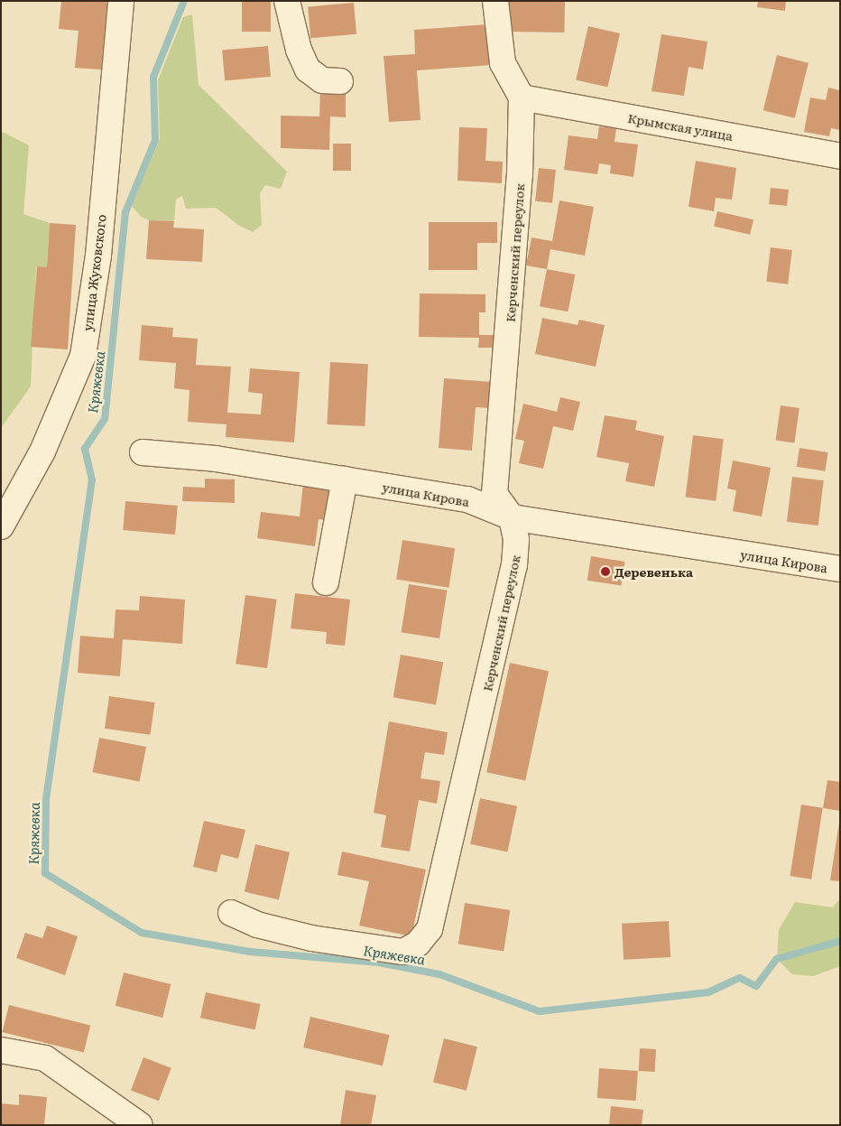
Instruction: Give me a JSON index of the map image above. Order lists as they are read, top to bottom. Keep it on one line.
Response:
{"streets":{"street":["Крымская улица","Керченский переулок","улица Жуковского","улица Кирова"]},"crossings":[["Крымская улица","Керченский переулок"],["Керченский переулок","улица Кирова"]],"water":["Кряжевка"],"places":["Деревенька"]}
